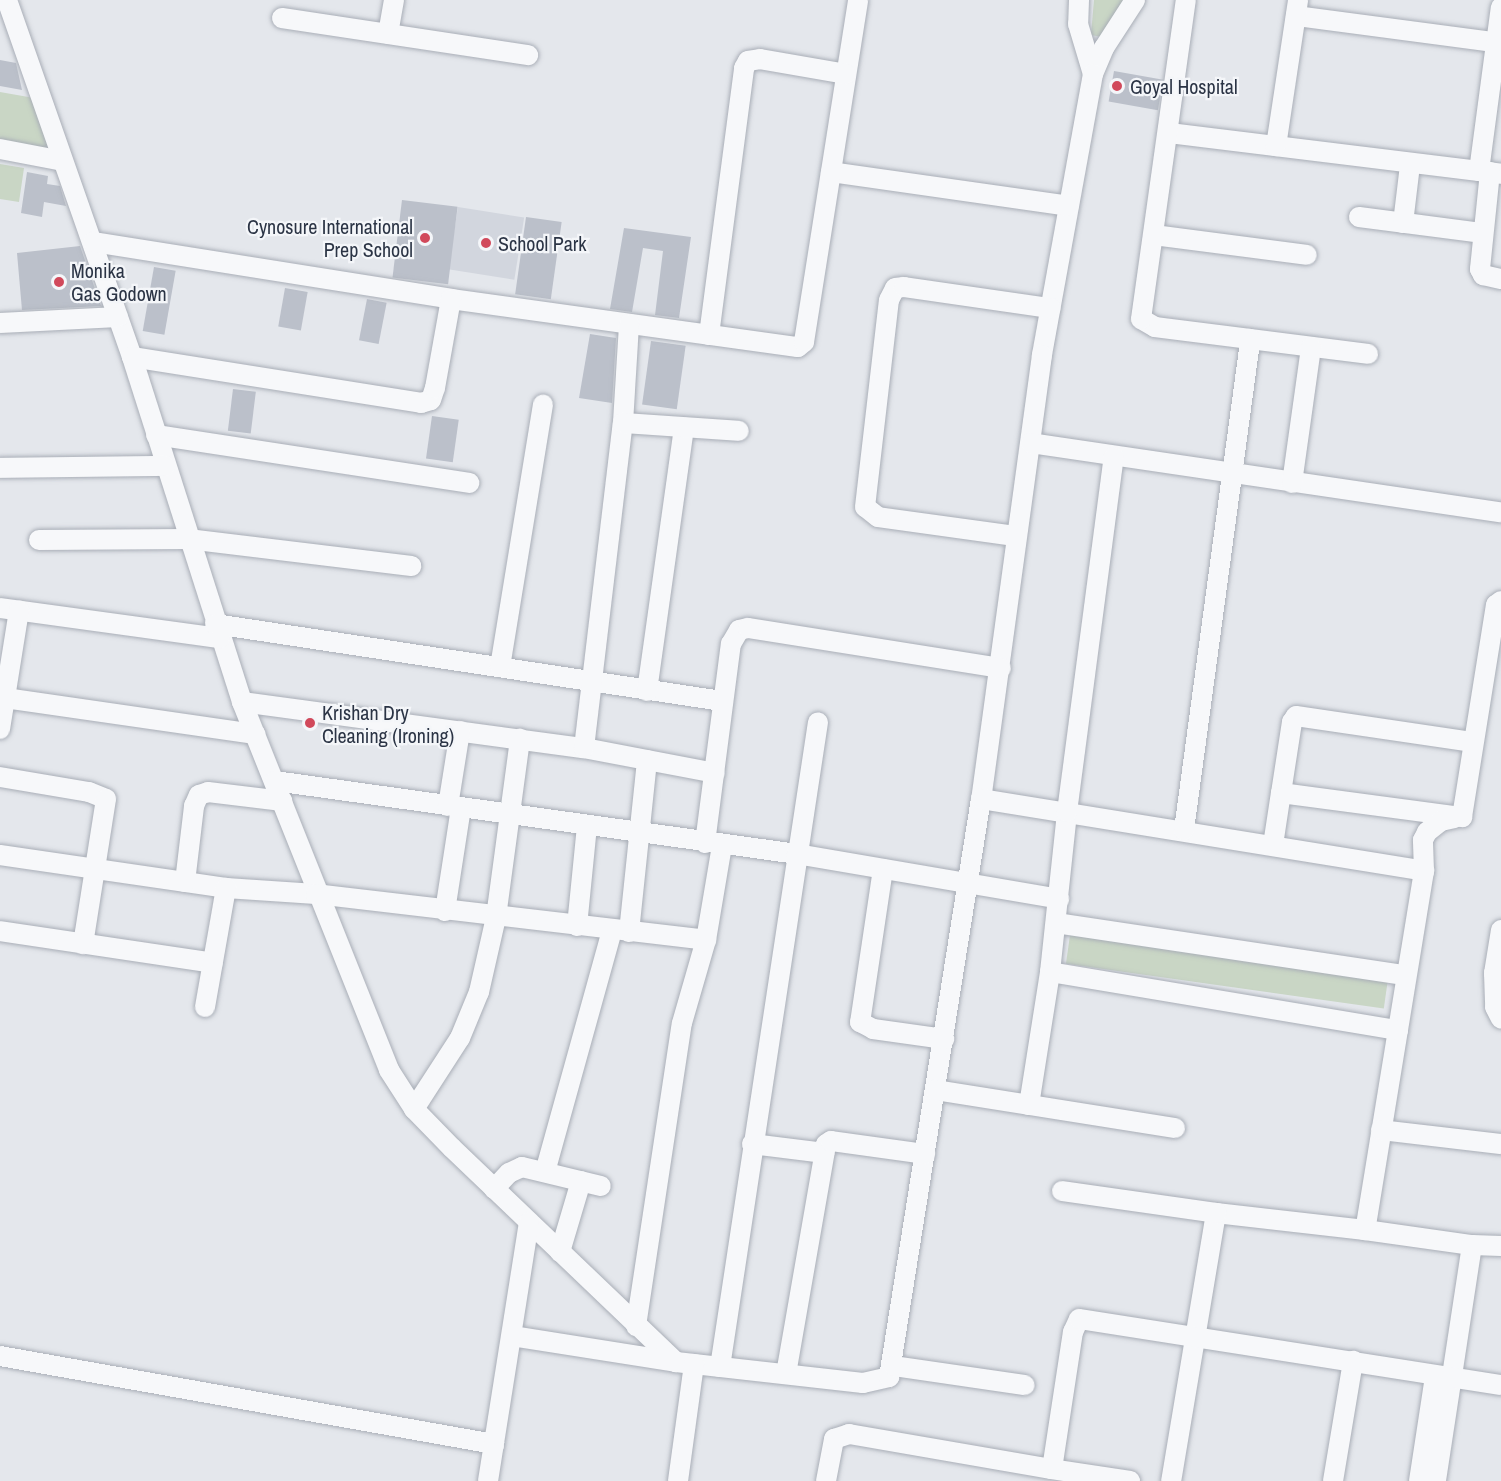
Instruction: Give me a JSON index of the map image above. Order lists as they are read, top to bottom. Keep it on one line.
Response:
{"places":["Goyal Hospital","Cynosure International Prep School","School Park","Monika Gas Godown","Krishan Dry Cleaning (Ironing)"]}
